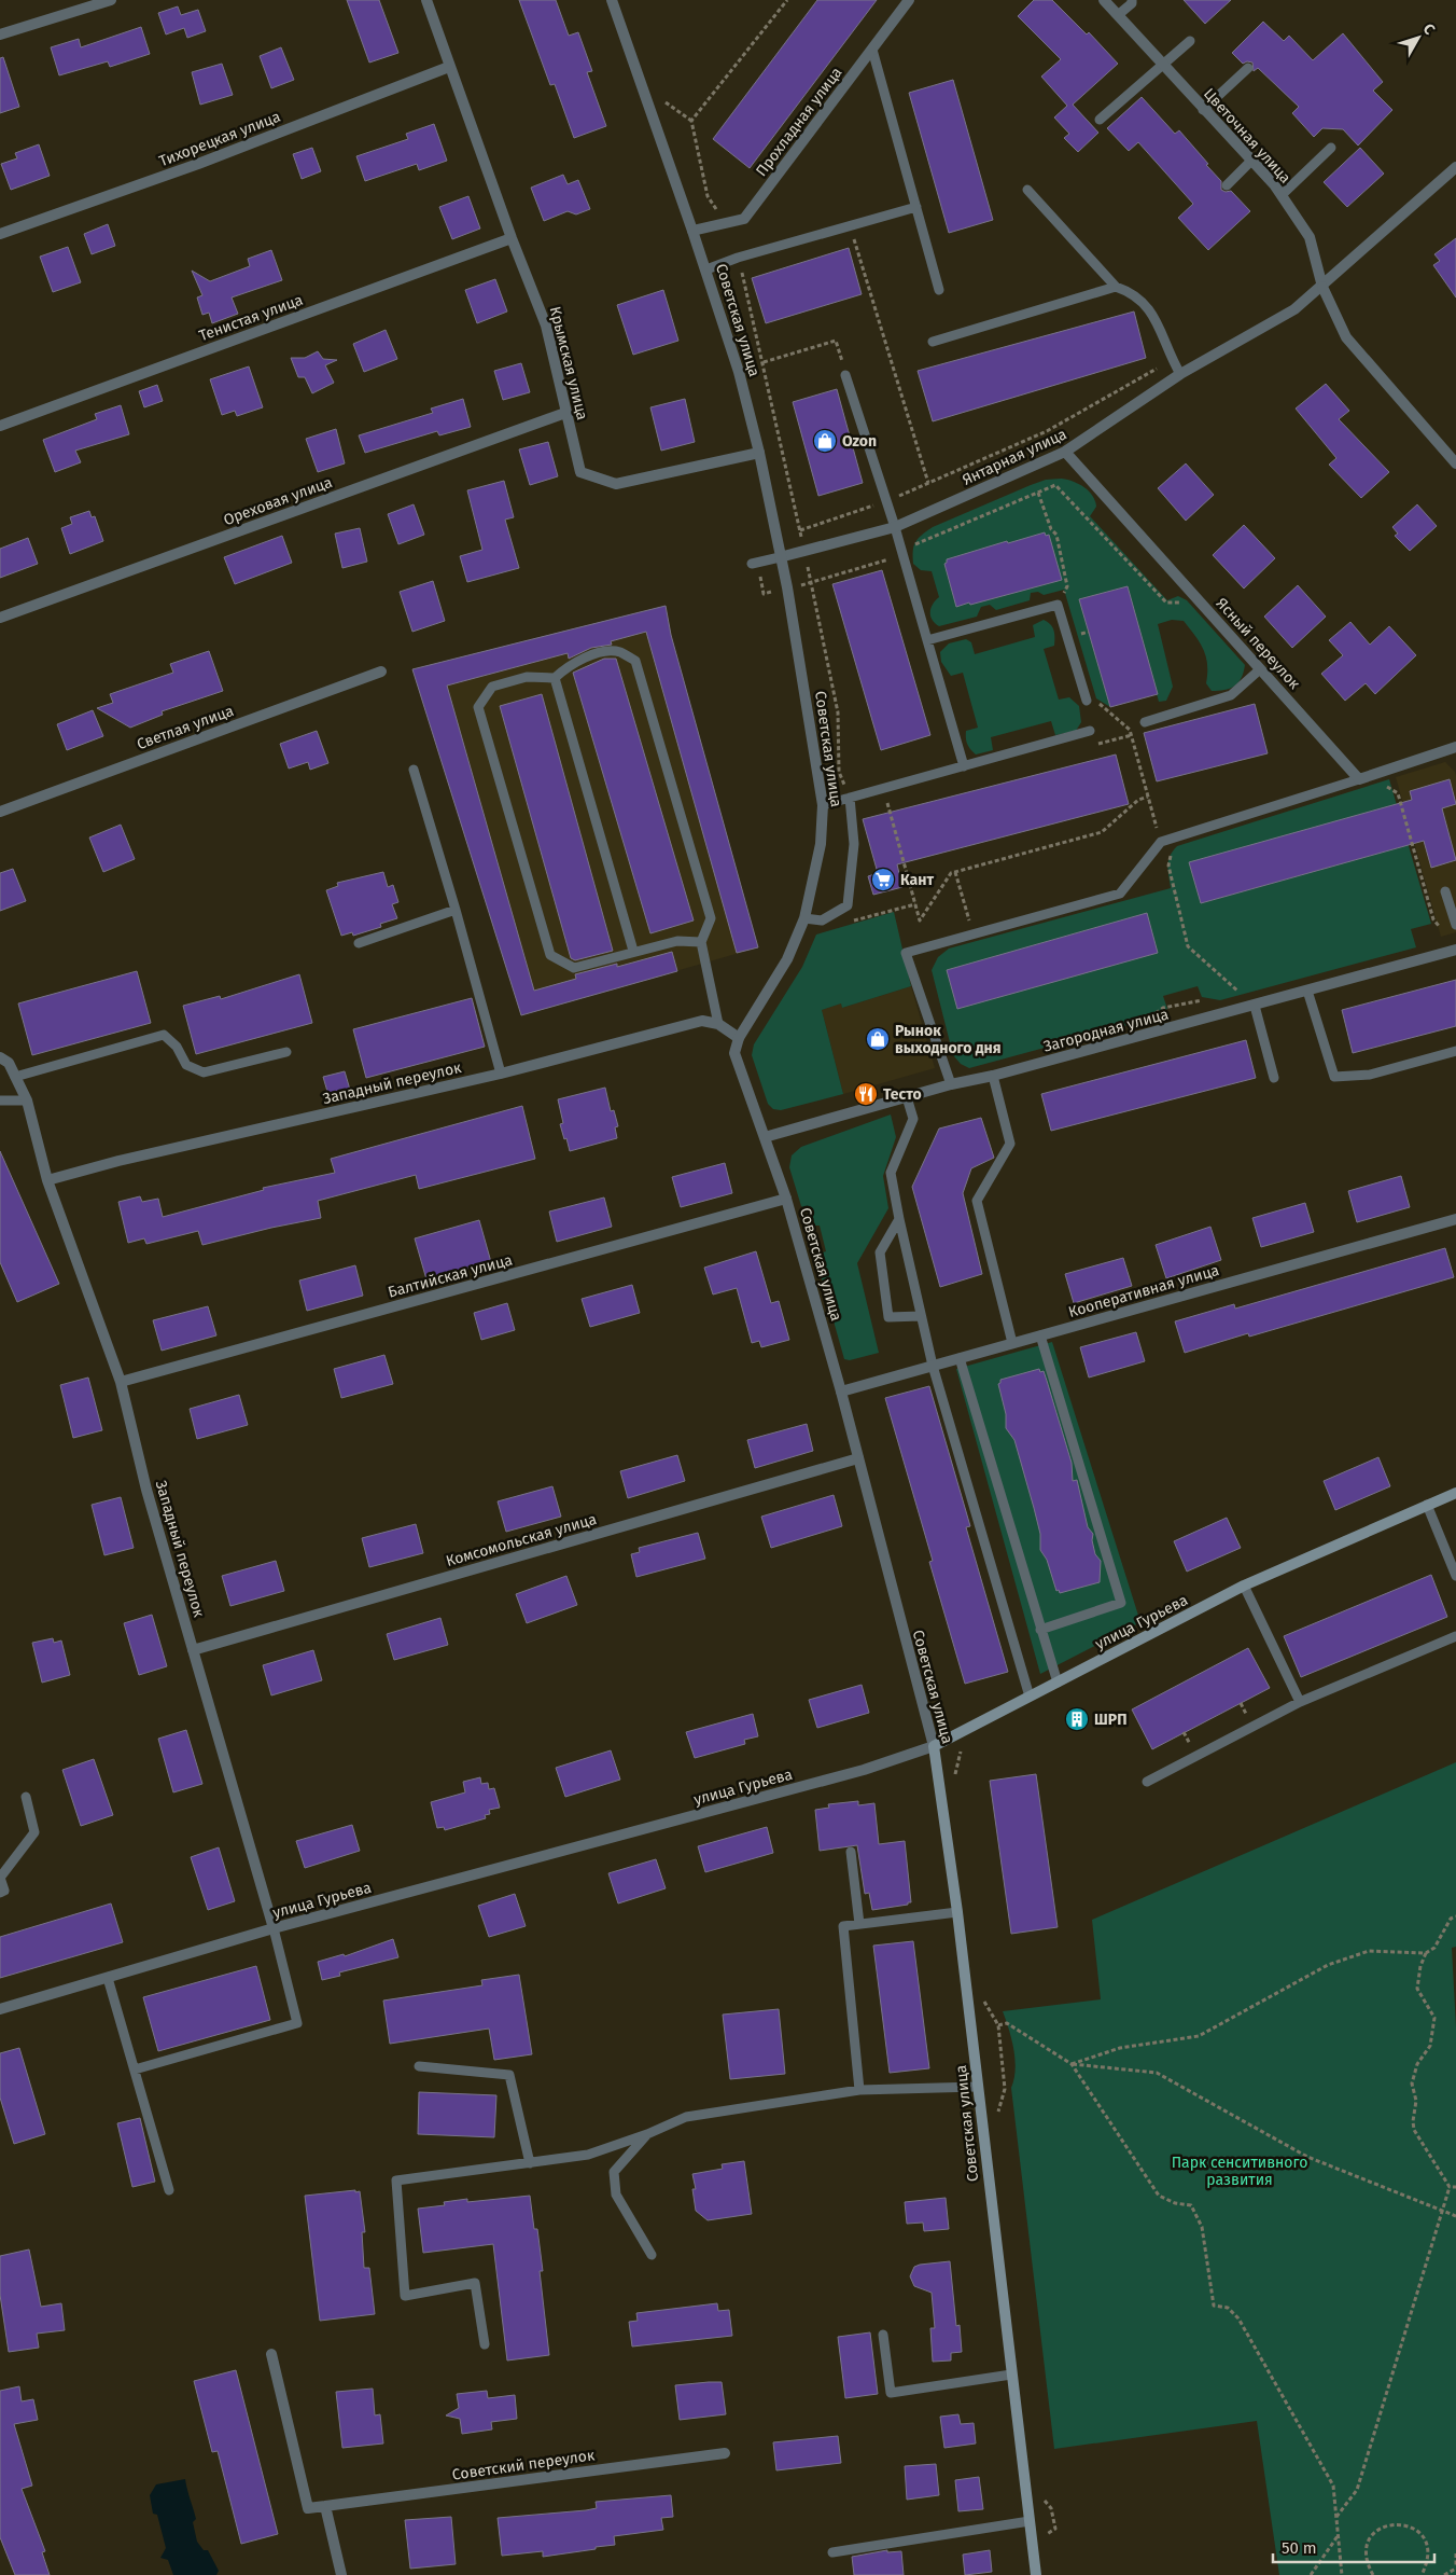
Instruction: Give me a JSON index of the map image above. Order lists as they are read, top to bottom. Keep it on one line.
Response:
{"streets":{"main road":["Советская улица","улица Гурьева"],"street":["Прохладная улица","Цветочная улица","Тихорецкая улица","Тенистая улица","Крымская улица","Янтарная улица","Ореховая улица","Ясный переулок","Светлая улица","Загородная улица","Западный переулок","Балтийская улица","Кооперативная улица","Комсомольская улица","Советский переулок"]},"crossings":[["Прохладная улица","Советская улица"],["Цветочная улица","Янтарная улица"],["Тихорецкая улица","Крымская улица"],["Тенистая улица","Крымская улица"],["Советская улица","Крымская улица"],["Советская улица","Янтарная улица"],["Советская улица","Загородная улица"],["Советская улица","Балтийская улица"],["Советская улица","Кооперативная улица"],["Советская улица","Комсомольская улица"],["Советская улица","улица Гурьева"],["Крымская улица","Ореховая улица"],["Янтарная улица","Ясный переулок"],["Западный переулок","Балтийская улица"],["Западный переулок","Комсомольская улица"],["Западный переулок","улица Гурьева"]],"parks":["Парк сенситивного развития"],"places":{"shop":["Ozon","Рынок выходного дня"],"supermarket":["Кант"],"restaurant":["Тесто"],"building":["ШРП"]},"scale_bar":"50 m","north":"top right"}
